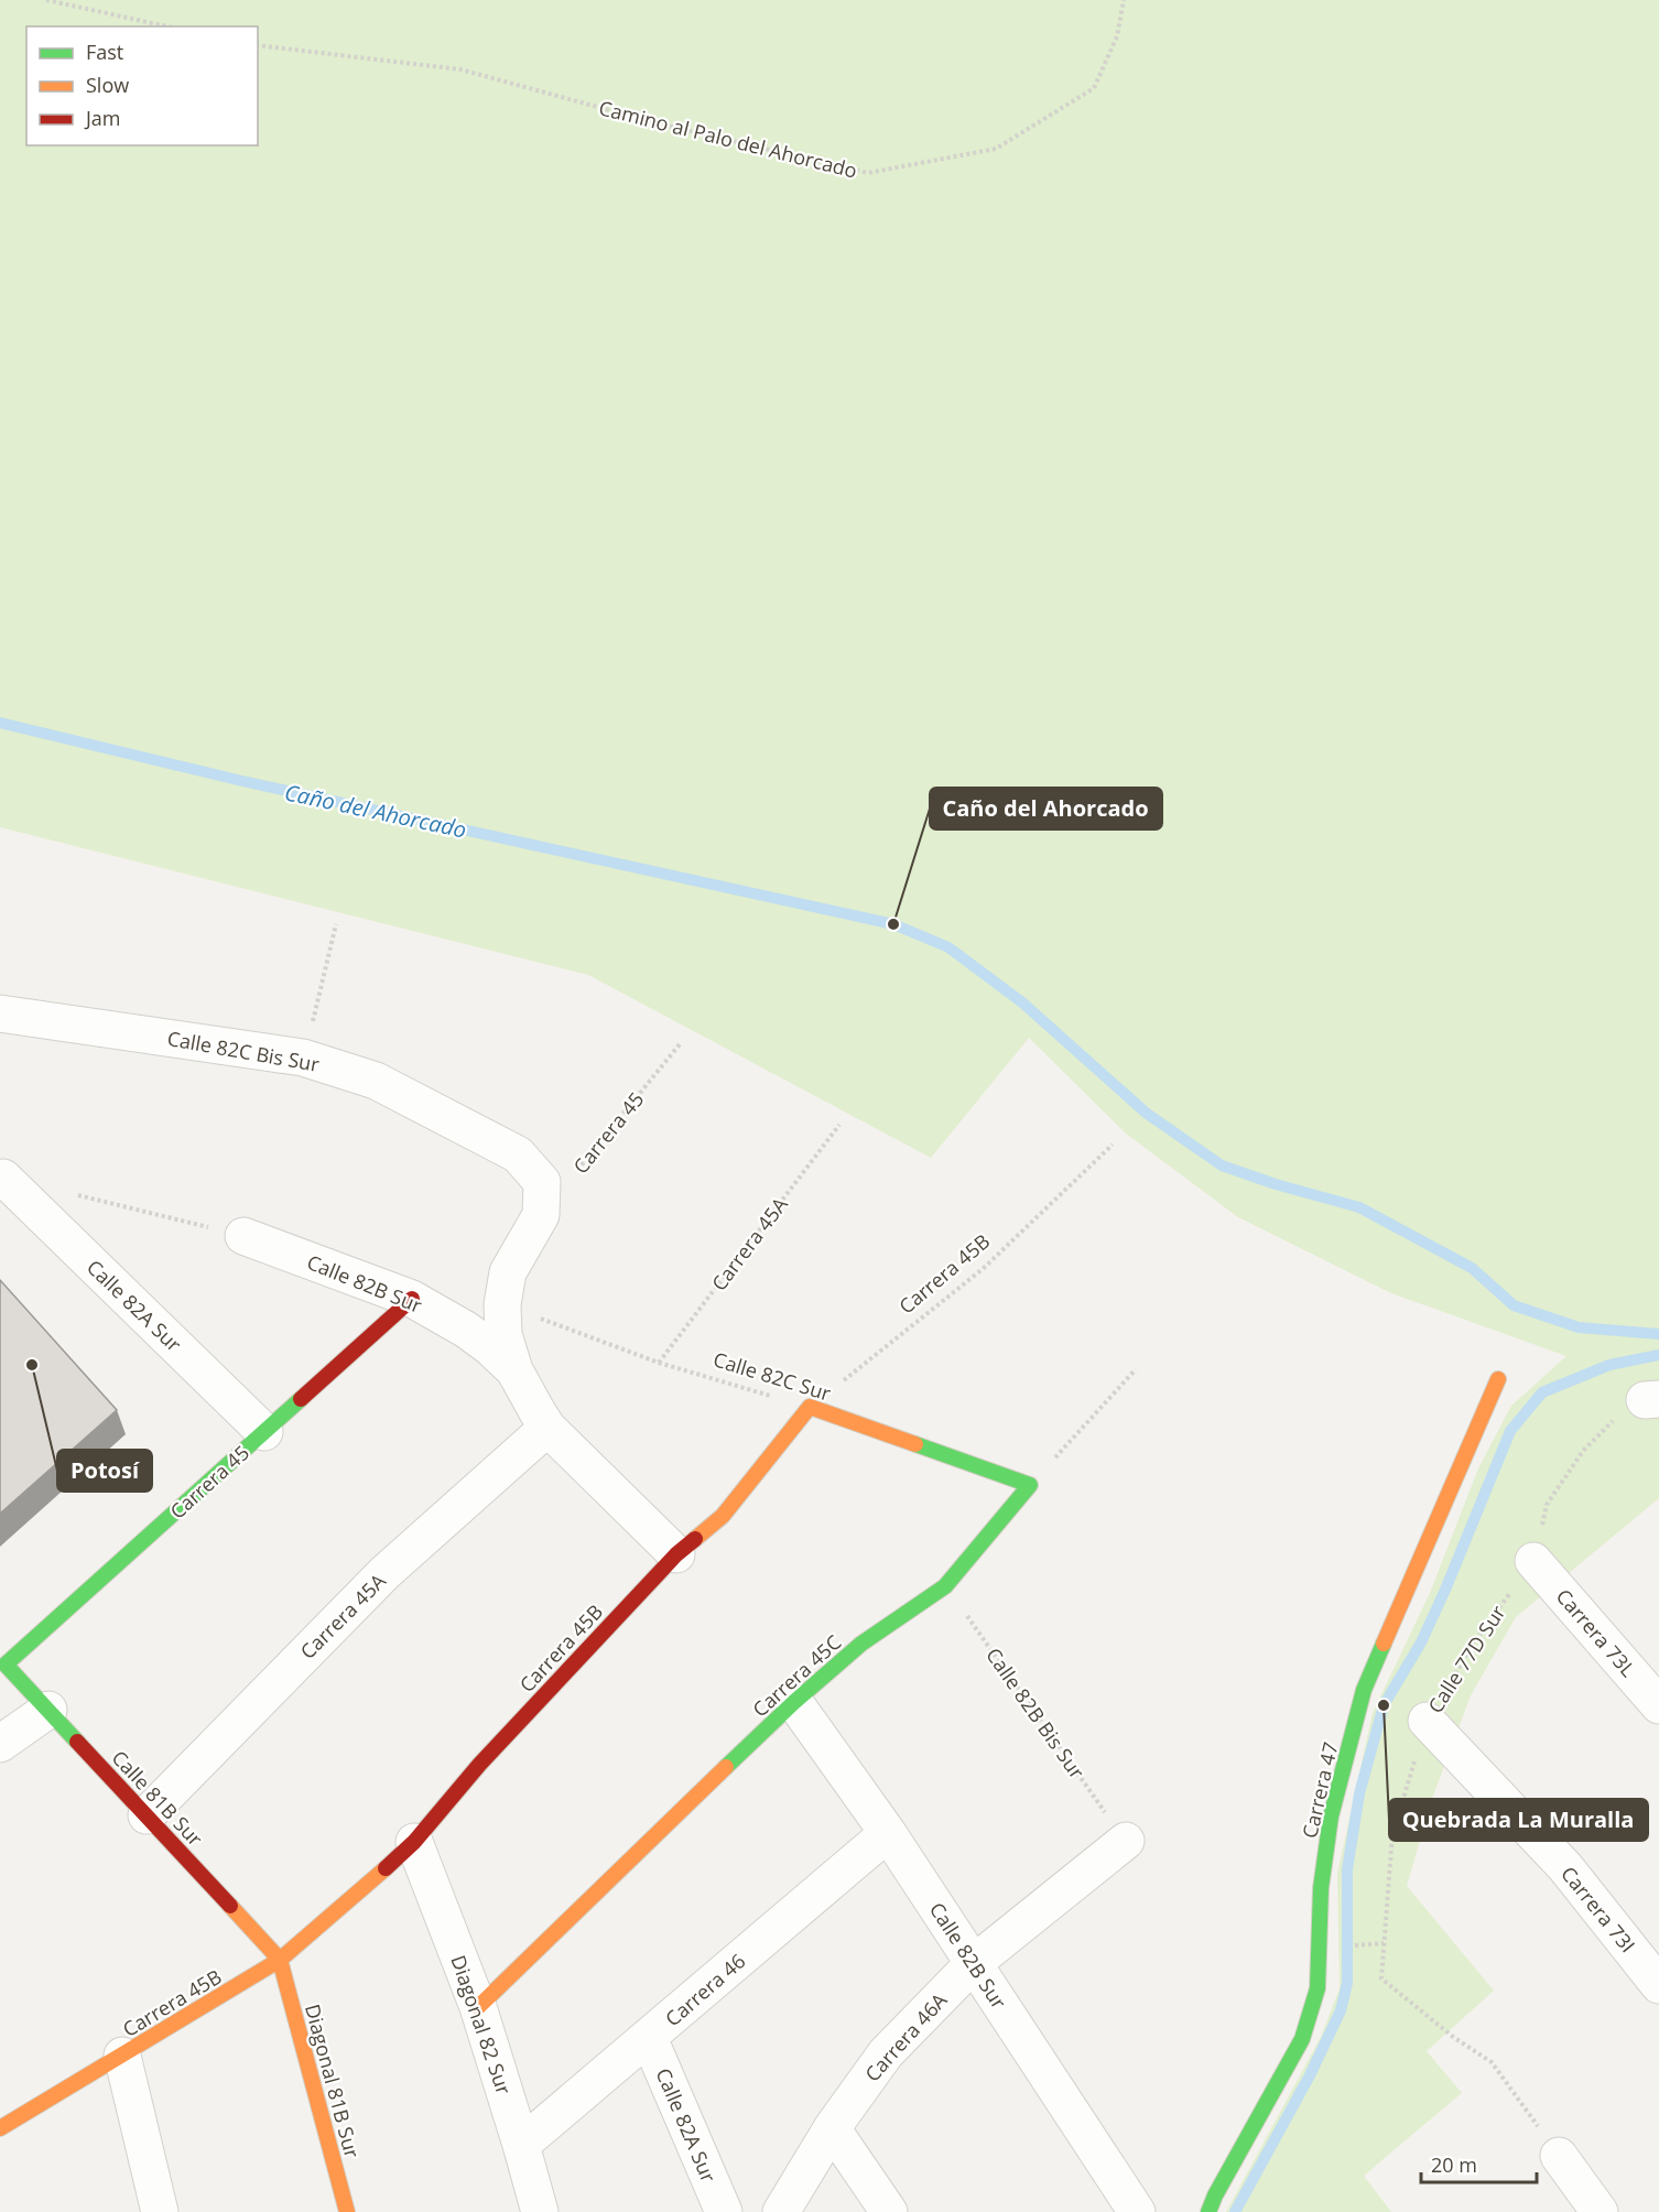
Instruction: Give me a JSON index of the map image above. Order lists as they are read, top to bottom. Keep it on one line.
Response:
{"streets":{"street":["Calle 82C Bis Sur","Carrera 45","Carrera 45A","Carrera 45B","Calle 82B Sur","Calle 82A Sur","Calle 82C Sur","Carrera 73L","Carrera 45C","Carrera 47","Calle 81B Sur","Carrera 73I","Carrera 46","Diagonal 82 Sur","Carrera 46A","Diagonal 81B Sur"],"path":["Camino al Palo del Ahorcado","Calle 77D Sur","Calle 82B Bis Sur"]},"crossings":[["Calle 82C Bis Sur","Carrera 45"],["Carrera 45","Calle 82B Sur"],["Carrera 45","Calle 82A Sur"],["Carrera 45","Calle 81B Sur"],["Carrera 45A","Calle 82B Sur"],["Carrera 45A","Calle 82C Sur"],["Carrera 45A","Calle 81B Sur"],["Carrera 45B","Calle 82B Sur"],["Carrera 45B","Calle 82C Sur"],["Carrera 45B","Calle 81B Sur"],["Carrera 45B","Diagonal 82 Sur"],["Carrera 45B","Diagonal 81B Sur"],["Calle 82B Sur","Carrera 45C"],["Calle 82B Sur","Carrera 46"],["Calle 82B Sur","Carrera 46A"],["Calle 82A Sur","Carrera 46"],["Calle 82C Sur","Carrera 45C"],["Carrera 73L","Calle 77D Sur"],["Calle 77D Sur","Carrera 73I"],["Carrera 45C","Calle 82B Bis Sur"],["Carrera 45C","Diagonal 82 Sur"],["Calle 82B Bis Sur","Carrera 46A"],["Calle 81B Sur","Diagonal 81B Sur"],["Carrera 46","Diagonal 82 Sur"]],"water":["Caño del Ahorcado"],"places":["Caño del Ahorcado","Potosí","Quebrada La Muralla"],"legend":["Fast","Slow","Jam"],"scale_bar":"20 m"}
